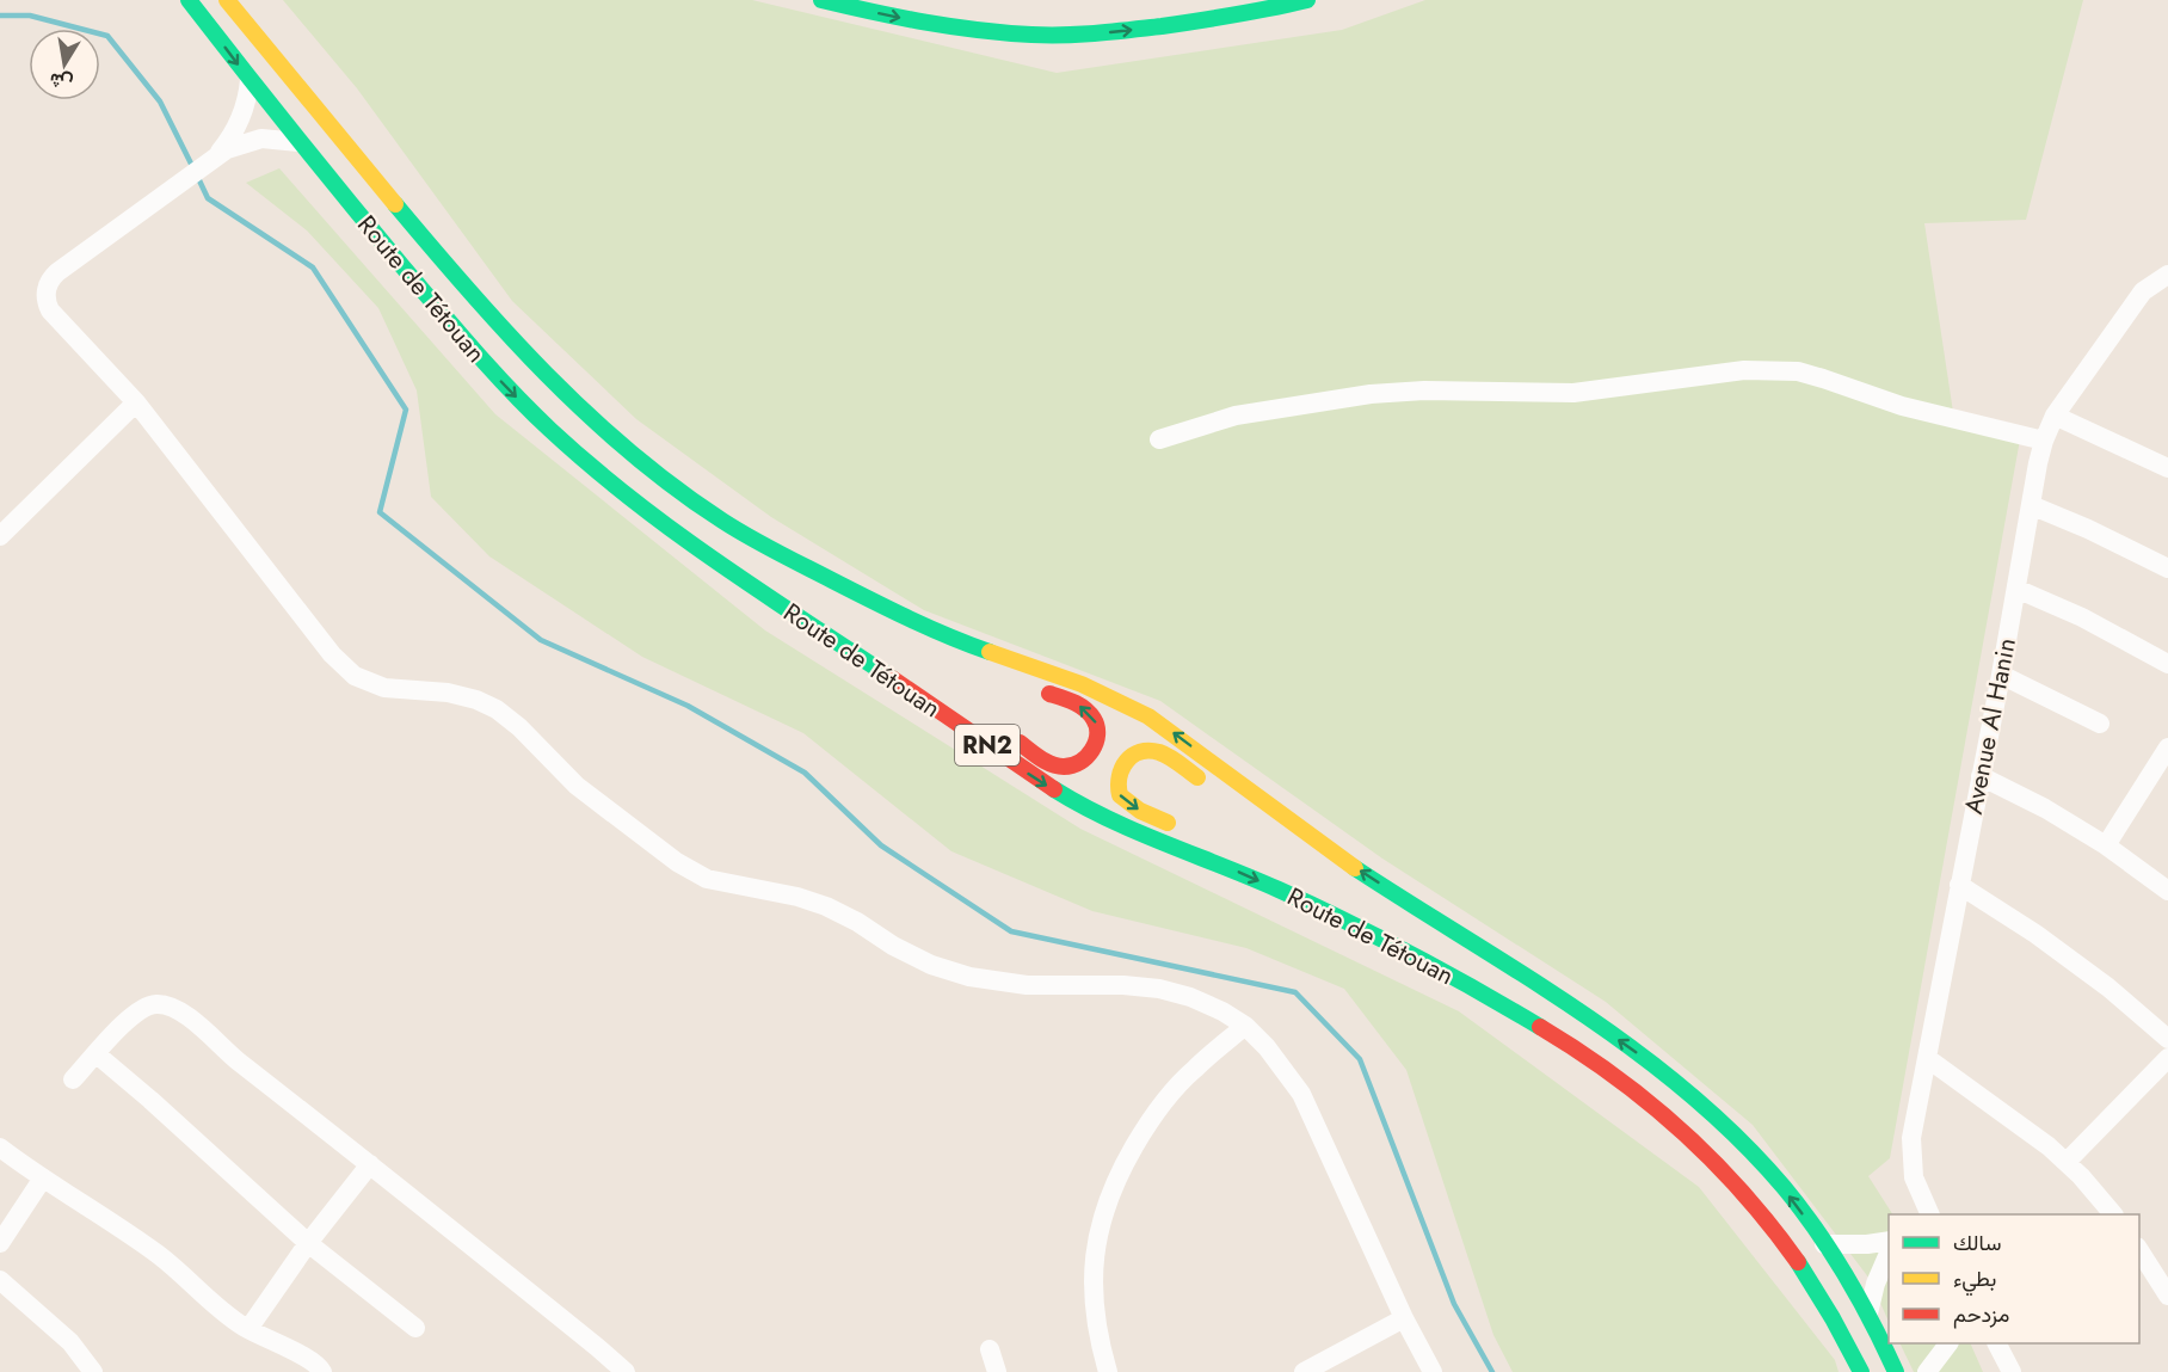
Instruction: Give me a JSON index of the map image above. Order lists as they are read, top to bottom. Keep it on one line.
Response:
{"streets":{"highway":["Route de Tétouan","RN2"],"street":["Avenue Al Hanin"]},"legend":["سالك","بطيء","مزدحم"],"north":"bottom"}
